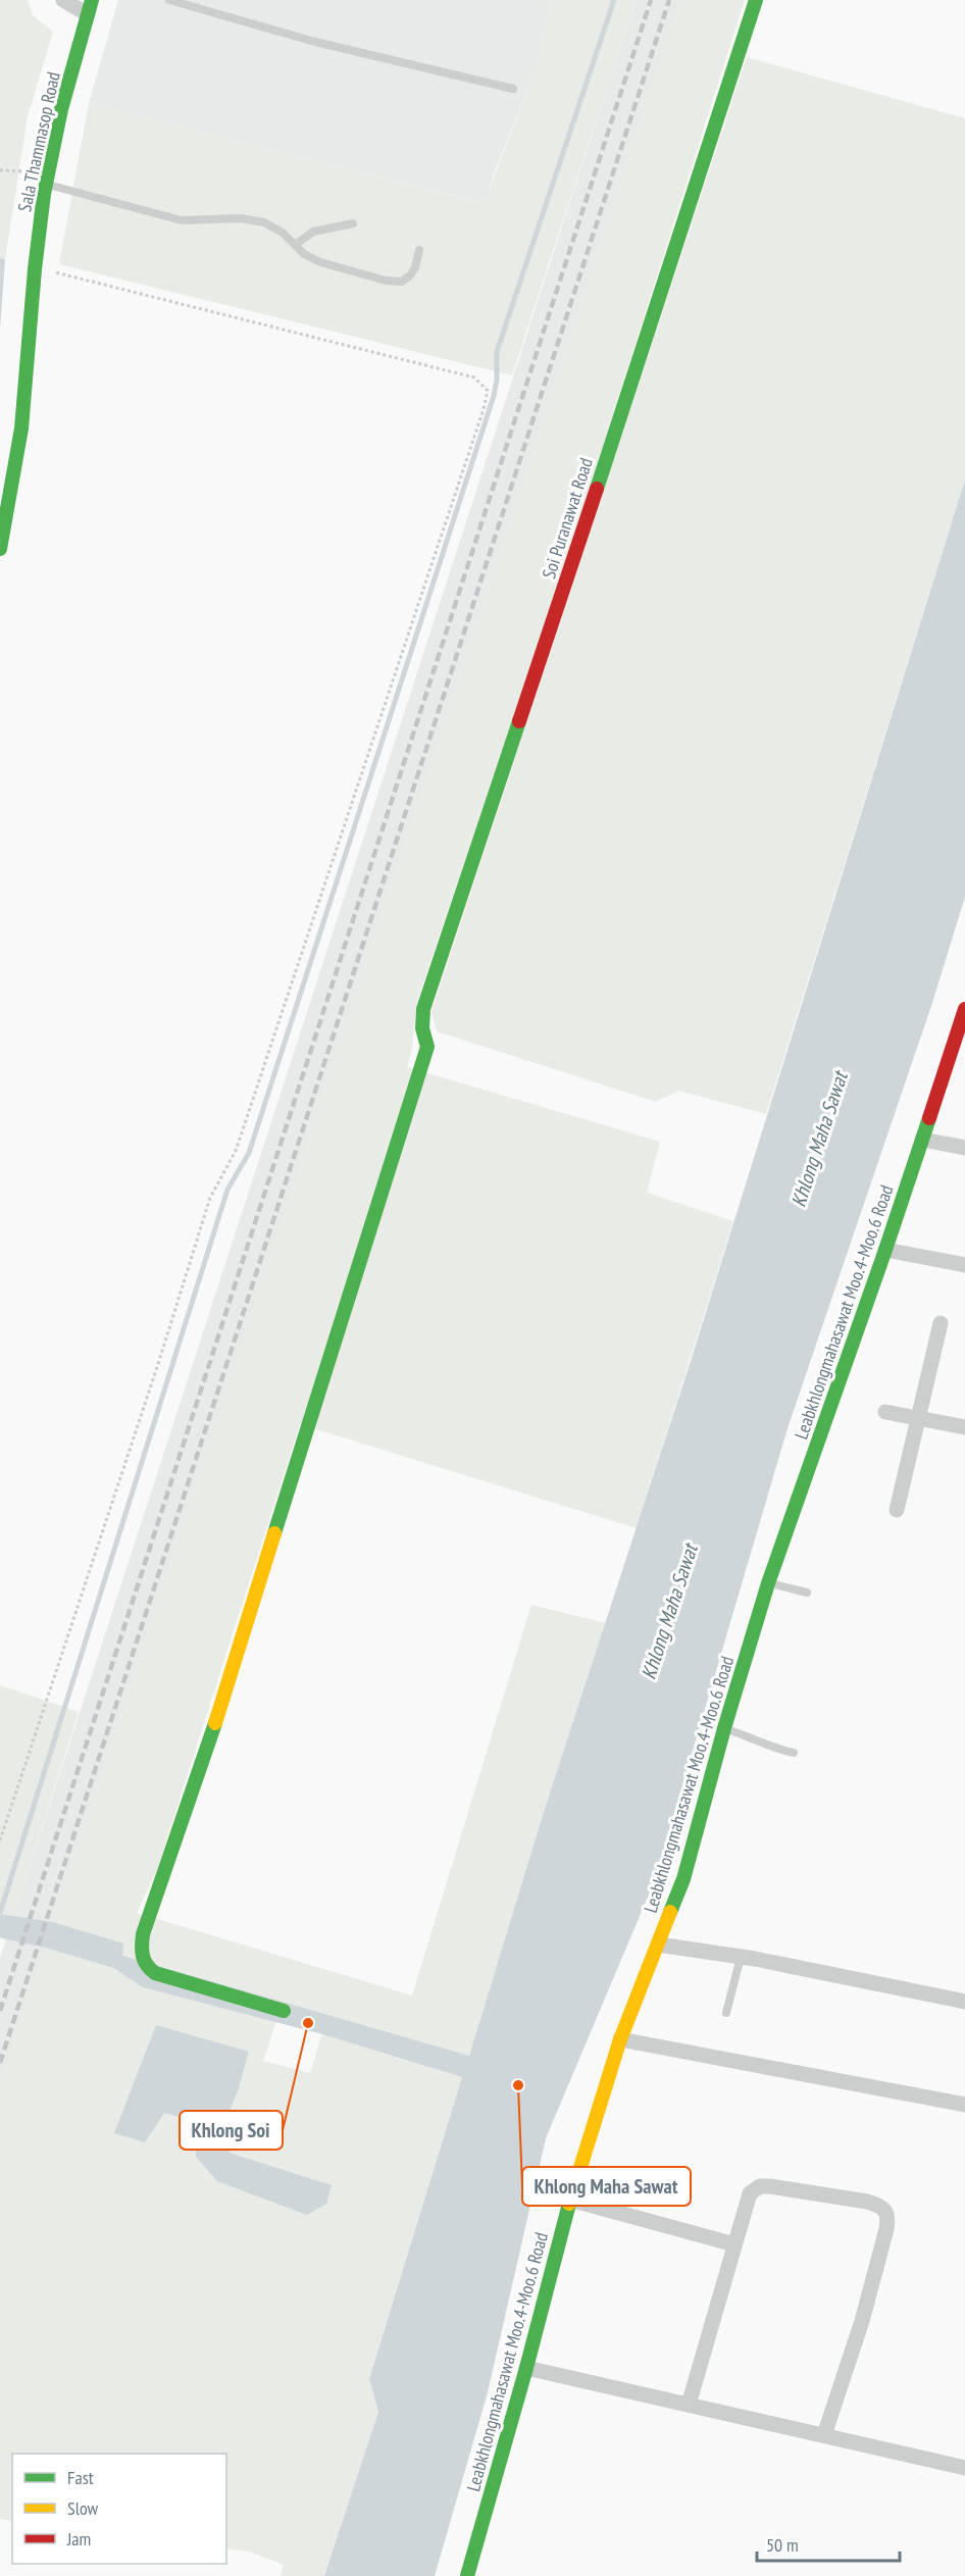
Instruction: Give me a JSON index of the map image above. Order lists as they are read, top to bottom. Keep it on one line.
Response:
{"streets":{"street":["Sala Thammasop Road","Soi Puranawat Road","Leabkhlongmahasawat Moo.4-Moo.6 Road"]},"water":["Khlong Maha Sawat"],"places":["Khlong Soi","Khlong Maha Sawat"],"legend":["Fast","Slow","Jam"],"scale_bar":"50 m"}
